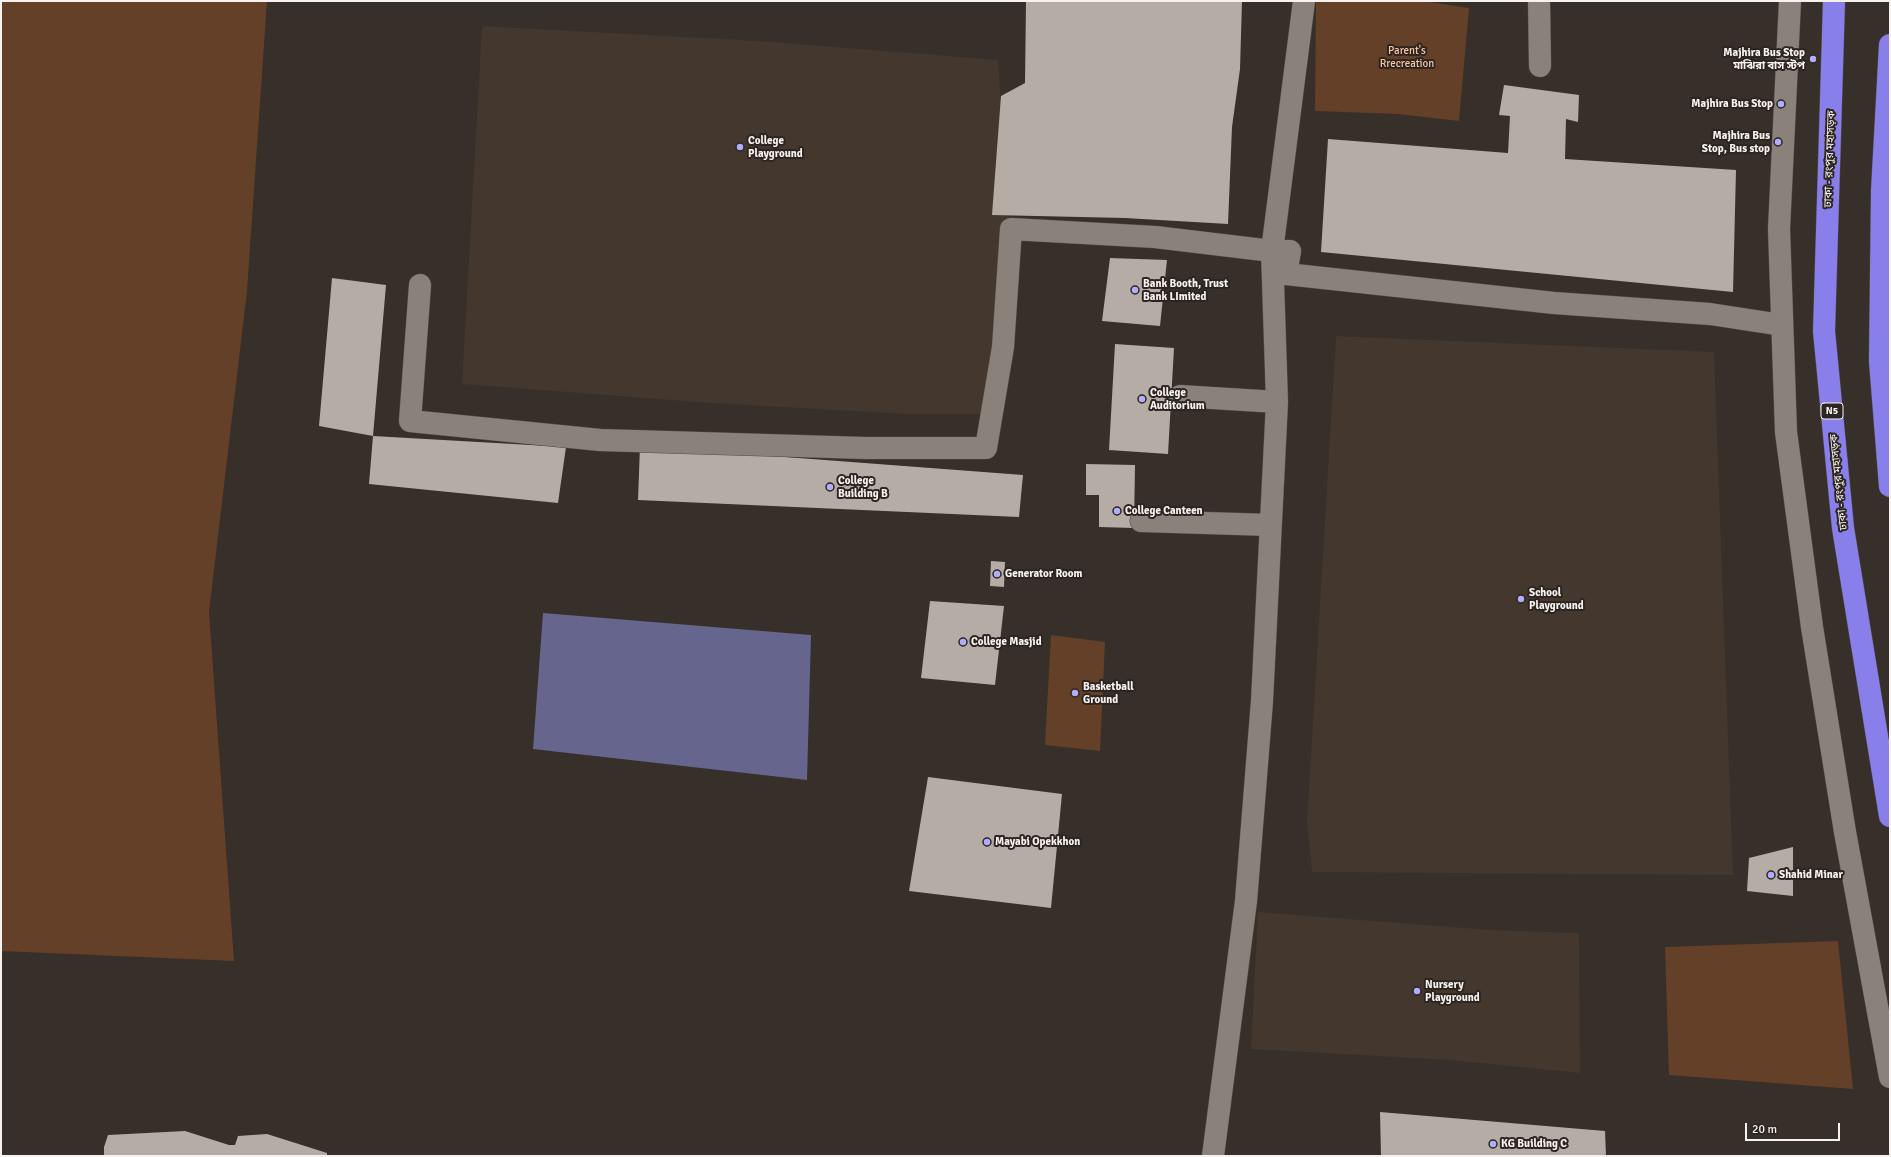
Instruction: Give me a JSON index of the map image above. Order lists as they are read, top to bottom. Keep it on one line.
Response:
{"streets":{"highway":["ঢাকা - রংপুর মহাসড়ক","N5"]},"parks":["Parent's Rrecreation"],"places":["Majhira Bus Stop মাঝিরা বাস স্টপ","Majhira Bus Stop","Majhira Bus Stop, Bus stop","College Playground","Bank Booth, Trust Bank LImited","College Auditorium","College Building B","College Canteen","Generator Room","School Playground","College Masjid","Basketball Ground","Mayabi Opekkhon","Shahid Minar","Nursery Playground","KG Building C"],"scale_bar":"20 m"}
